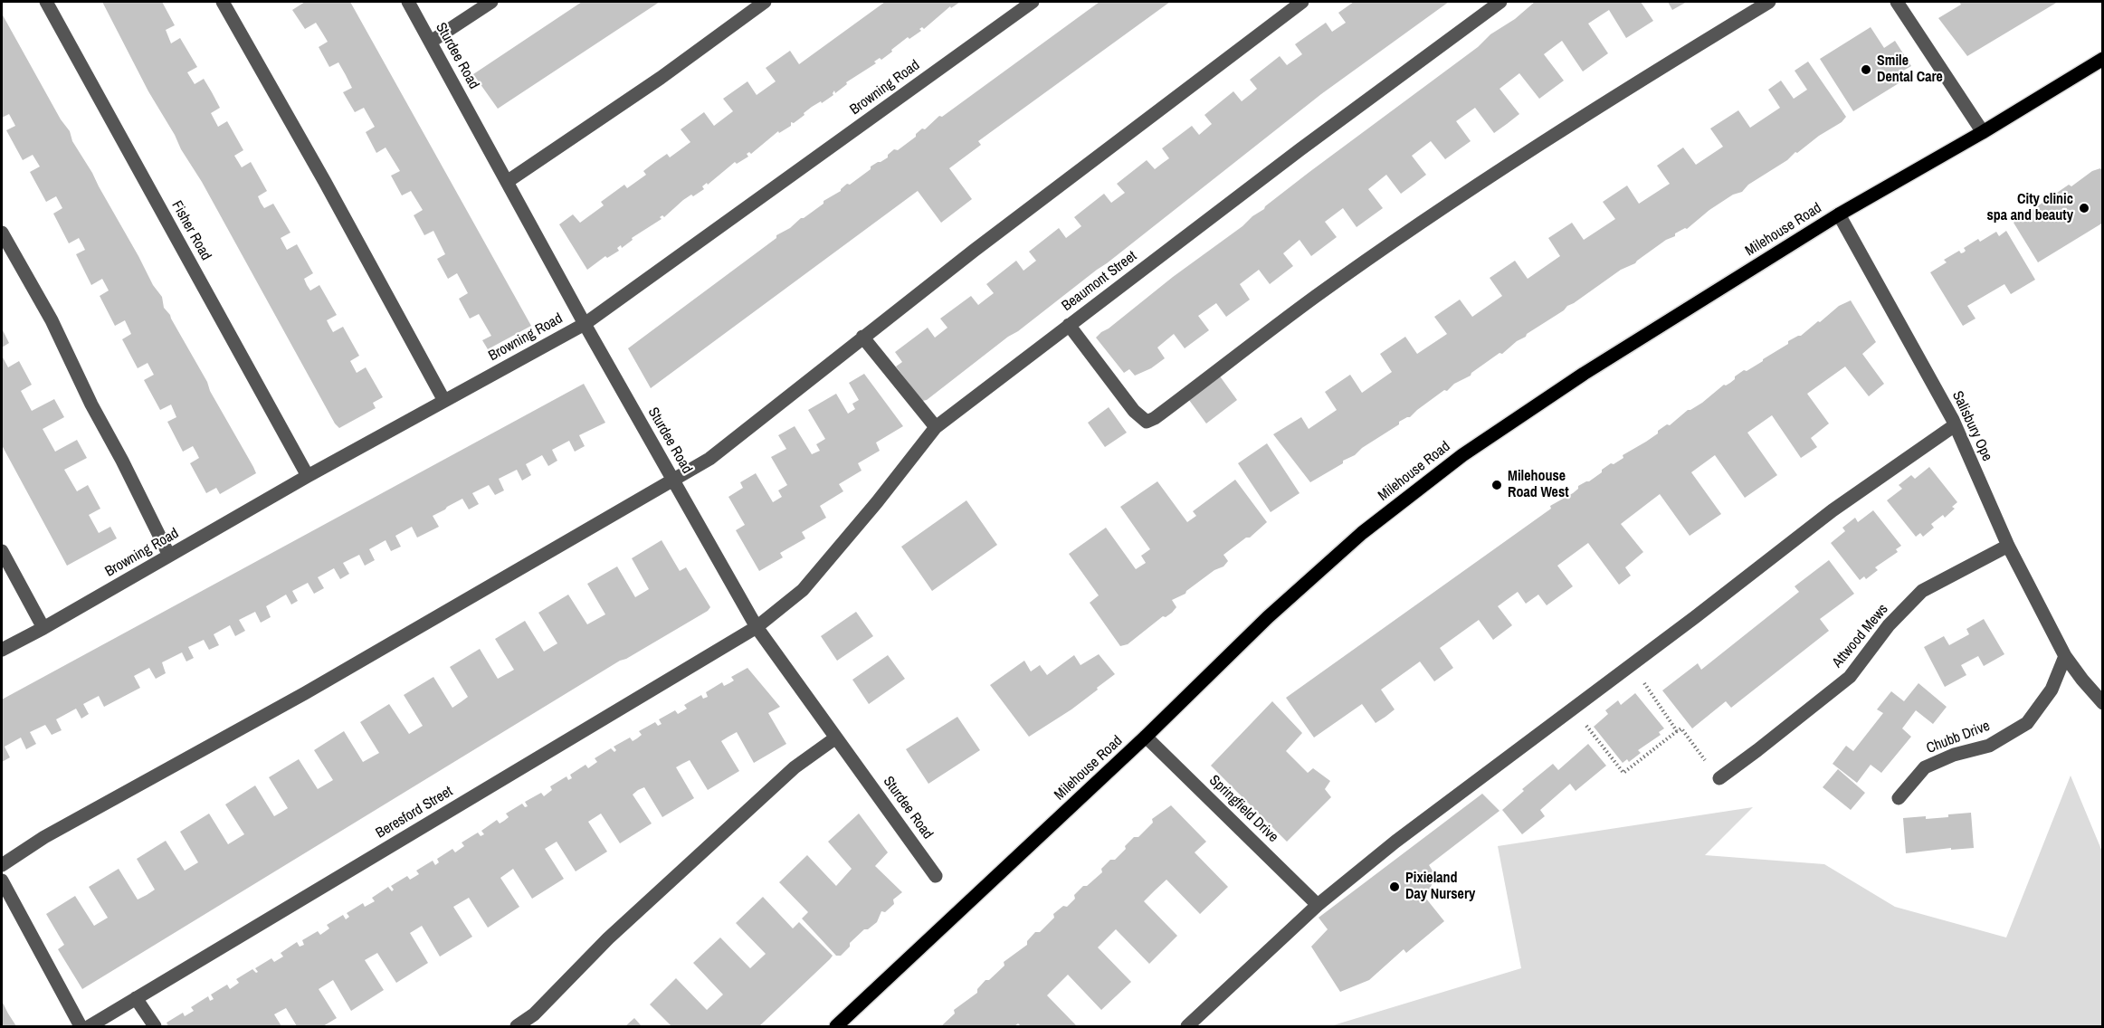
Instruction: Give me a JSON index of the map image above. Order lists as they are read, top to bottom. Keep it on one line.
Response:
{"streets":{"main road":["Milehouse Road"],"street":["Sturdee Road","Browning Road","Fisher Road","Beaumont Street","Salisbury Ope","Attwood Mews","Chubb Drive","Springfield Drive","Beresford Street"]},"crossings":[["Sturdee Road","Browning Road"],["Sturdee Road","Beaumont Street"],["Sturdee Road","Beresford Street"],["Browning Road","Fisher Road"],["Milehouse Road","Salisbury Ope"],["Milehouse Road","Springfield Drive"],["Beaumont Street","Beresford Street"],["Salisbury Ope","Attwood Mews"],["Salisbury Ope","Chubb Drive"]],"places":["Smile Dental Care","City clinic spa and beauty","Milehouse Road West","Pixieland Day Nursery"]}
